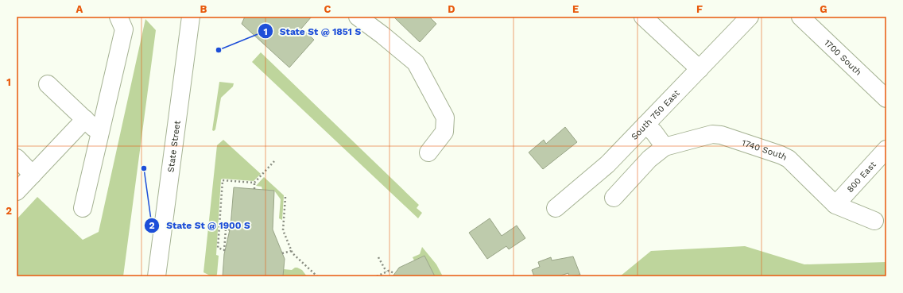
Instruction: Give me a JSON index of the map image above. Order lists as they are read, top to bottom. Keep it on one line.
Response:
{"streets":{"street":["1700 South","South 750 East","State Street","1740 South","800 East"]},"crossings":[["1740 South","800 East"]],"places":["State St @ 1851 S","State St @ 1900 S"],"grid":{"columns":["A","B","C","D","E","F","G"],"rows":["1","2"]}}
